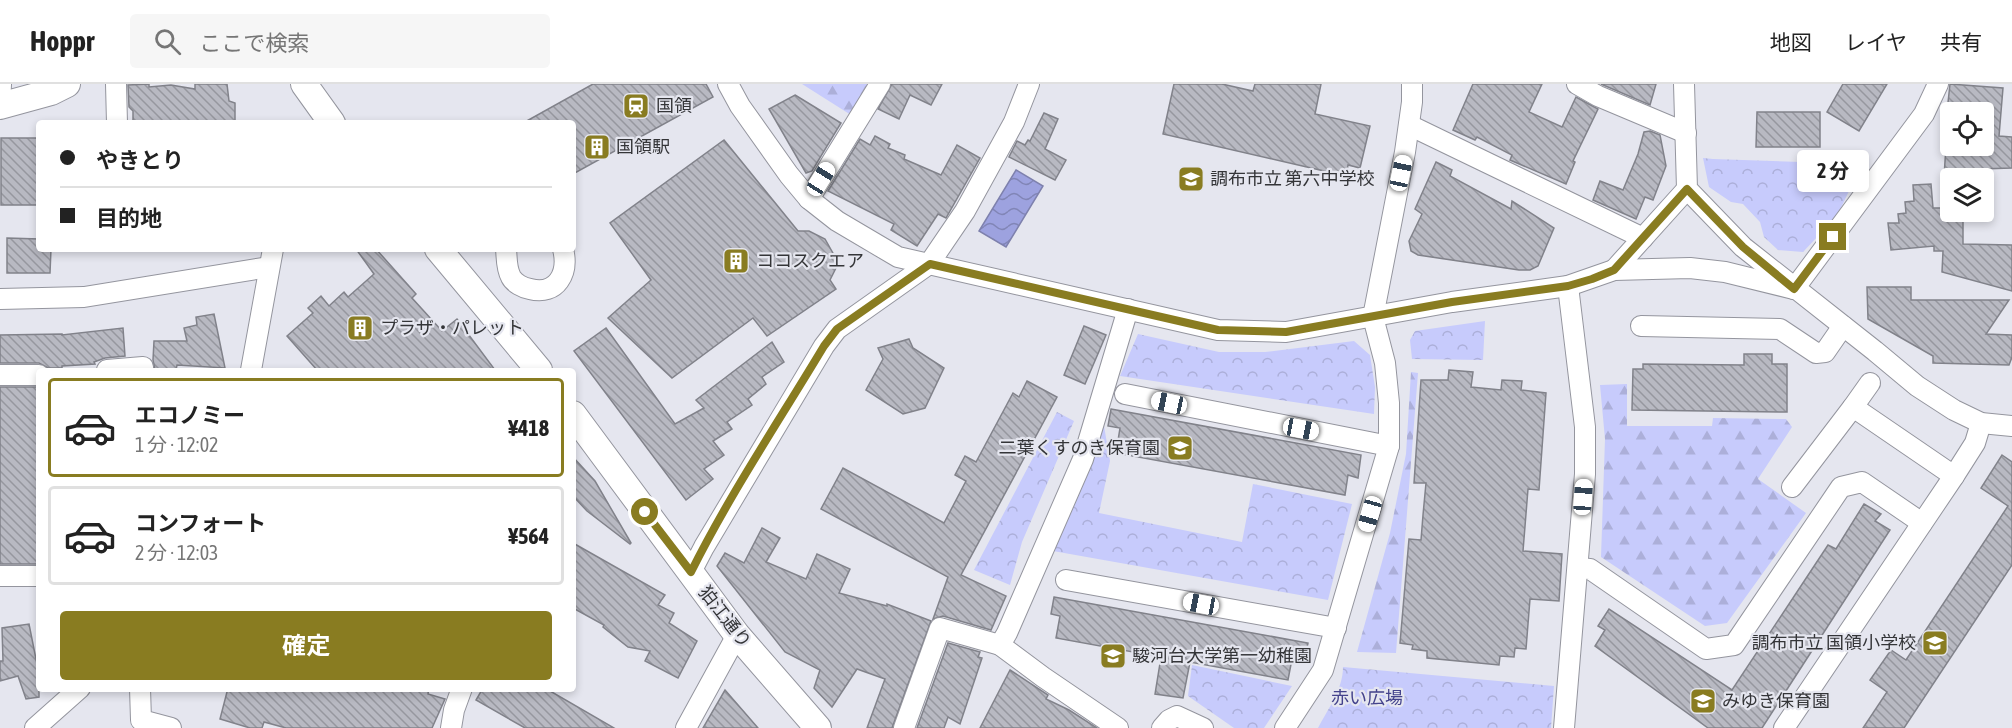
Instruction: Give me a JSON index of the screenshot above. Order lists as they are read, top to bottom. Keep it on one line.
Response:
{"streets":{"main road":["狛江通り"]},"parks":["赤い広場"],"places":{"station":["国領"],"building":["国領駅","ココスクエア","プラザ・パレット"],"school or university":["調布市立 第六中学校","二葉くすのき保育園","調布市立 国領小学校","駿河台大学第一幼稚園","みゆき保育園"]},"page":{"header":"Hoppr","search":"ここで検索","nav":["地図","レイヤ","共有"],"banner":["やきとり","目的地"],"bubble":"2 分","list":[{"name":"エコノミー","note":"1 分 · 12:02","value":"¥418"},{"name":"コンフォート","note":"2 分 · 12:03","value":"¥564"}],"buttons":"確定"}}
